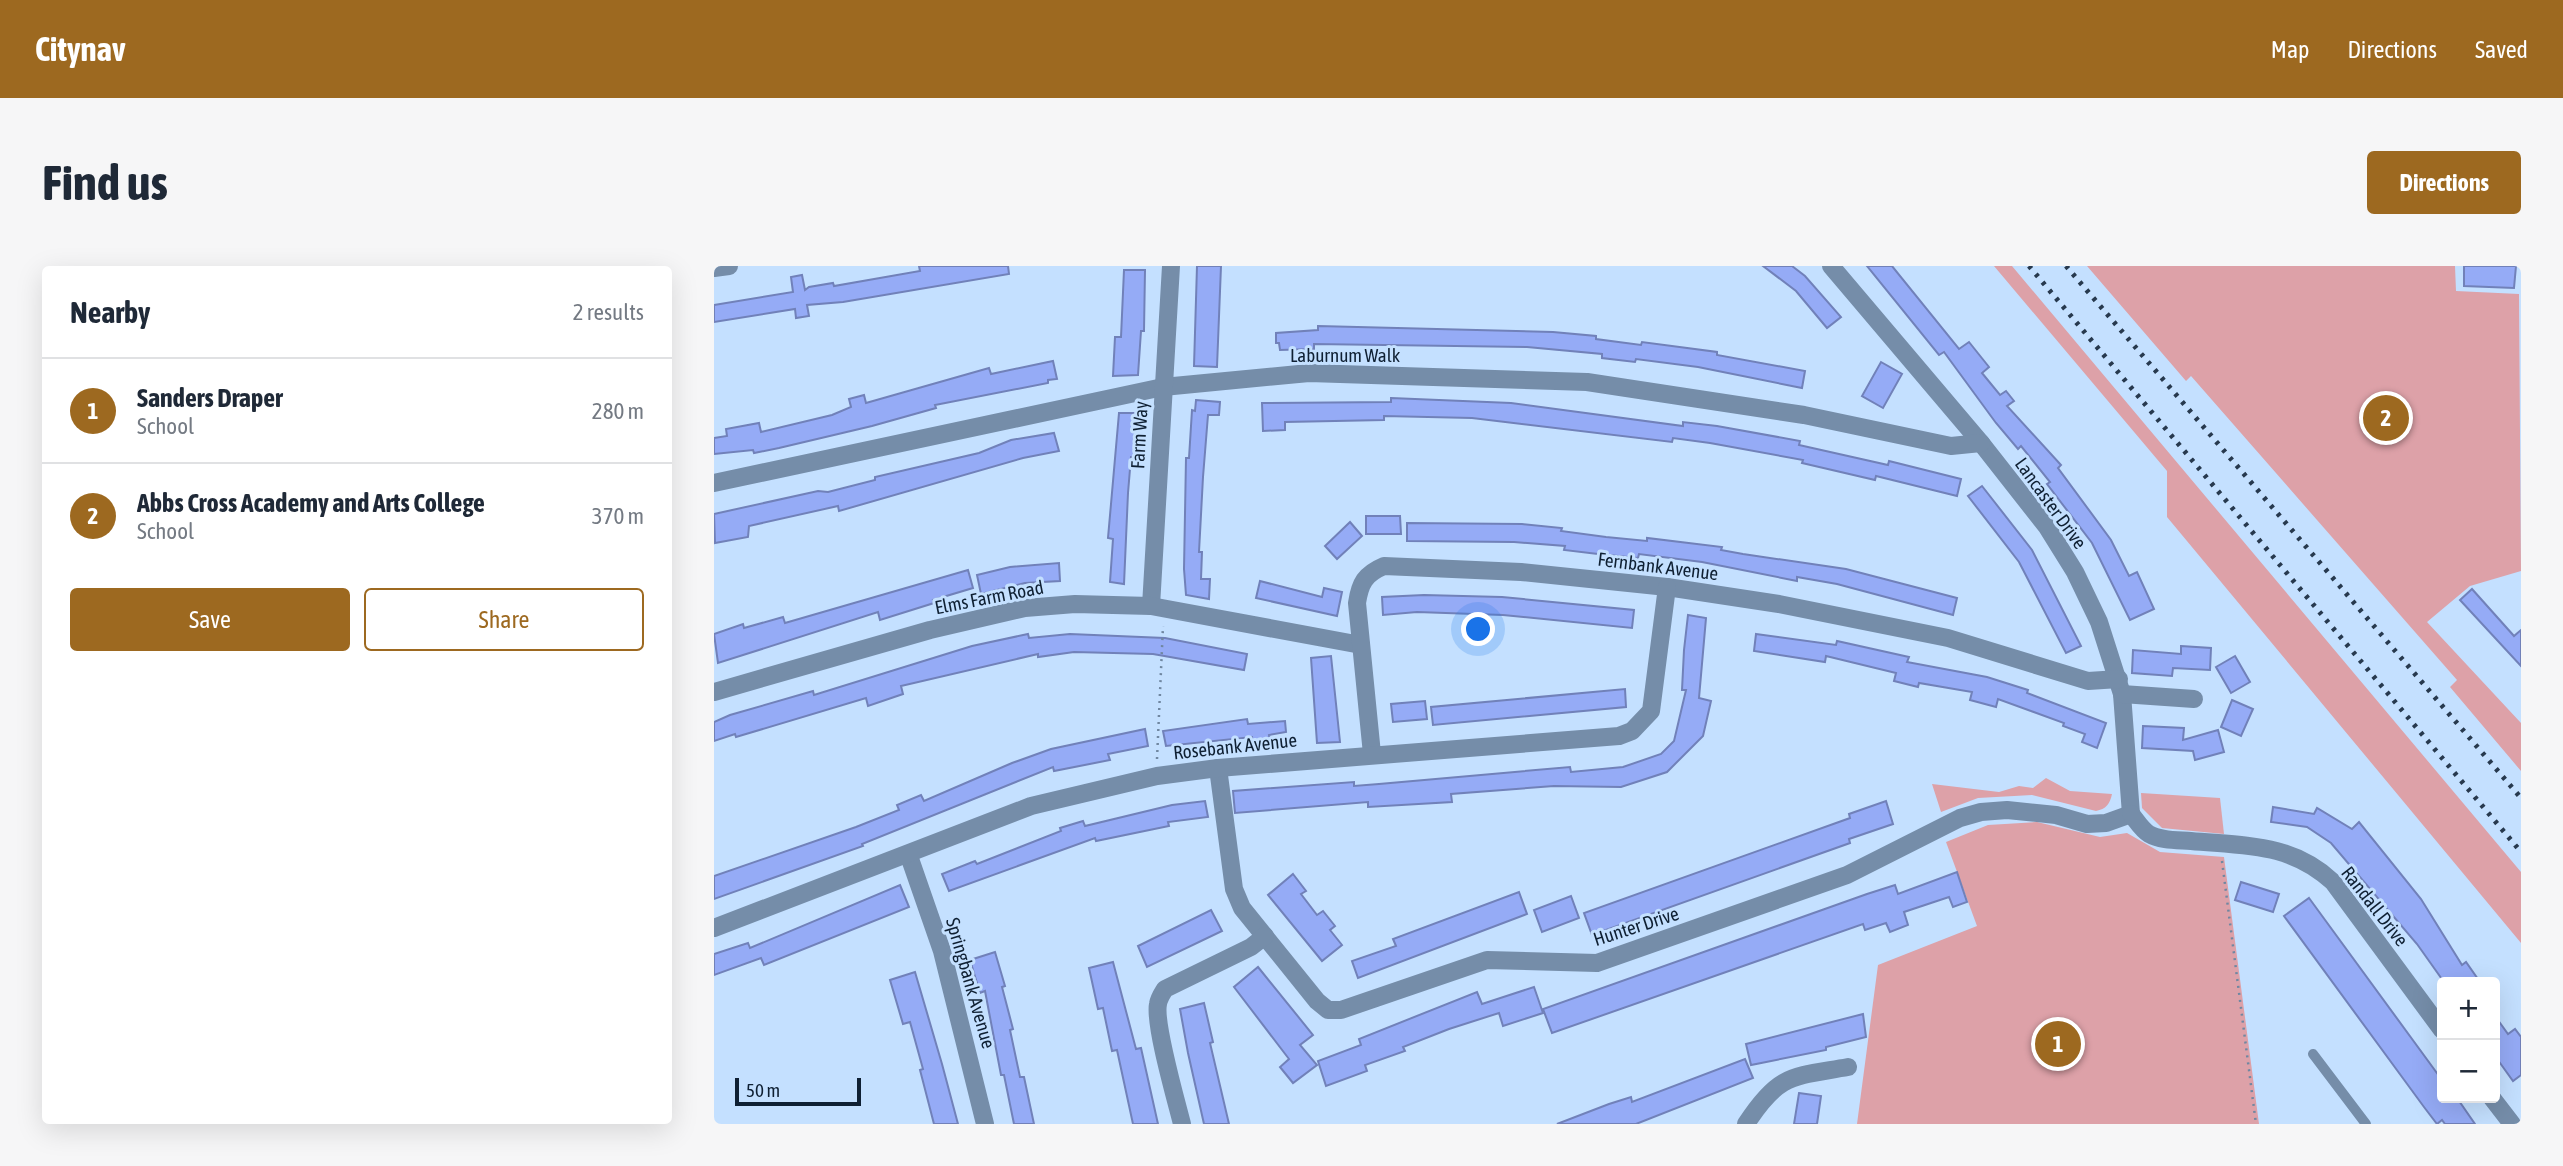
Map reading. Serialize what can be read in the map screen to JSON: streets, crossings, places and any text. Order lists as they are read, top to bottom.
{
  "streets": {
    "street": [
      "Laburnum Walk",
      "Farm Way",
      "Lancaster Drive",
      "Fernbank Avenue",
      "Elms Farm Road",
      "Rosebank Avenue",
      "Randall Drive",
      "Hunter Drive",
      "Springbank Avenue"
    ]
  },
  "crossings": [
    ["Laburnum Walk", "Farm Way"],
    ["Laburnum Walk", "Lancaster Drive"],
    ["Farm Way", "Elms Farm Road"],
    ["Lancaster Drive", "Fernbank Avenue"],
    ["Lancaster Drive", "Randall Drive"],
    ["Lancaster Drive", "Hunter Drive"],
    ["Fernbank Avenue", "Elms Farm Road"],
    ["Fernbank Avenue", "Rosebank Avenue"],
    ["Rosebank Avenue", "Hunter Drive"],
    ["Rosebank Avenue", "Springbank Avenue"],
    ["Randall Drive", "Hunter Drive"]
  ],
  "scale_bar": "50 m",
  "page": {
    "header": "Citynav",
    "nav": ["Map", "Directions", "Saved"],
    "buttons": [
      "Directions",
      ["Save", "Share"]
    ],
    "title": "Find us",
    "heading": ["Nearby", "2 results"],
    "list": [
      {
        "mark": "1",
        "name": "Sanders Draper",
        "note": "School",
        "value": "280 m"
      },
      {
        "mark": "2",
        "name": "Abbs Cross Academy and Arts College",
        "note": "School",
        "value": "370 m"
      }
    ],
    "pins": ["2", "1"],
    "map_buttons": ["+", "−"],
    "scale": "50 m"
  }
}
